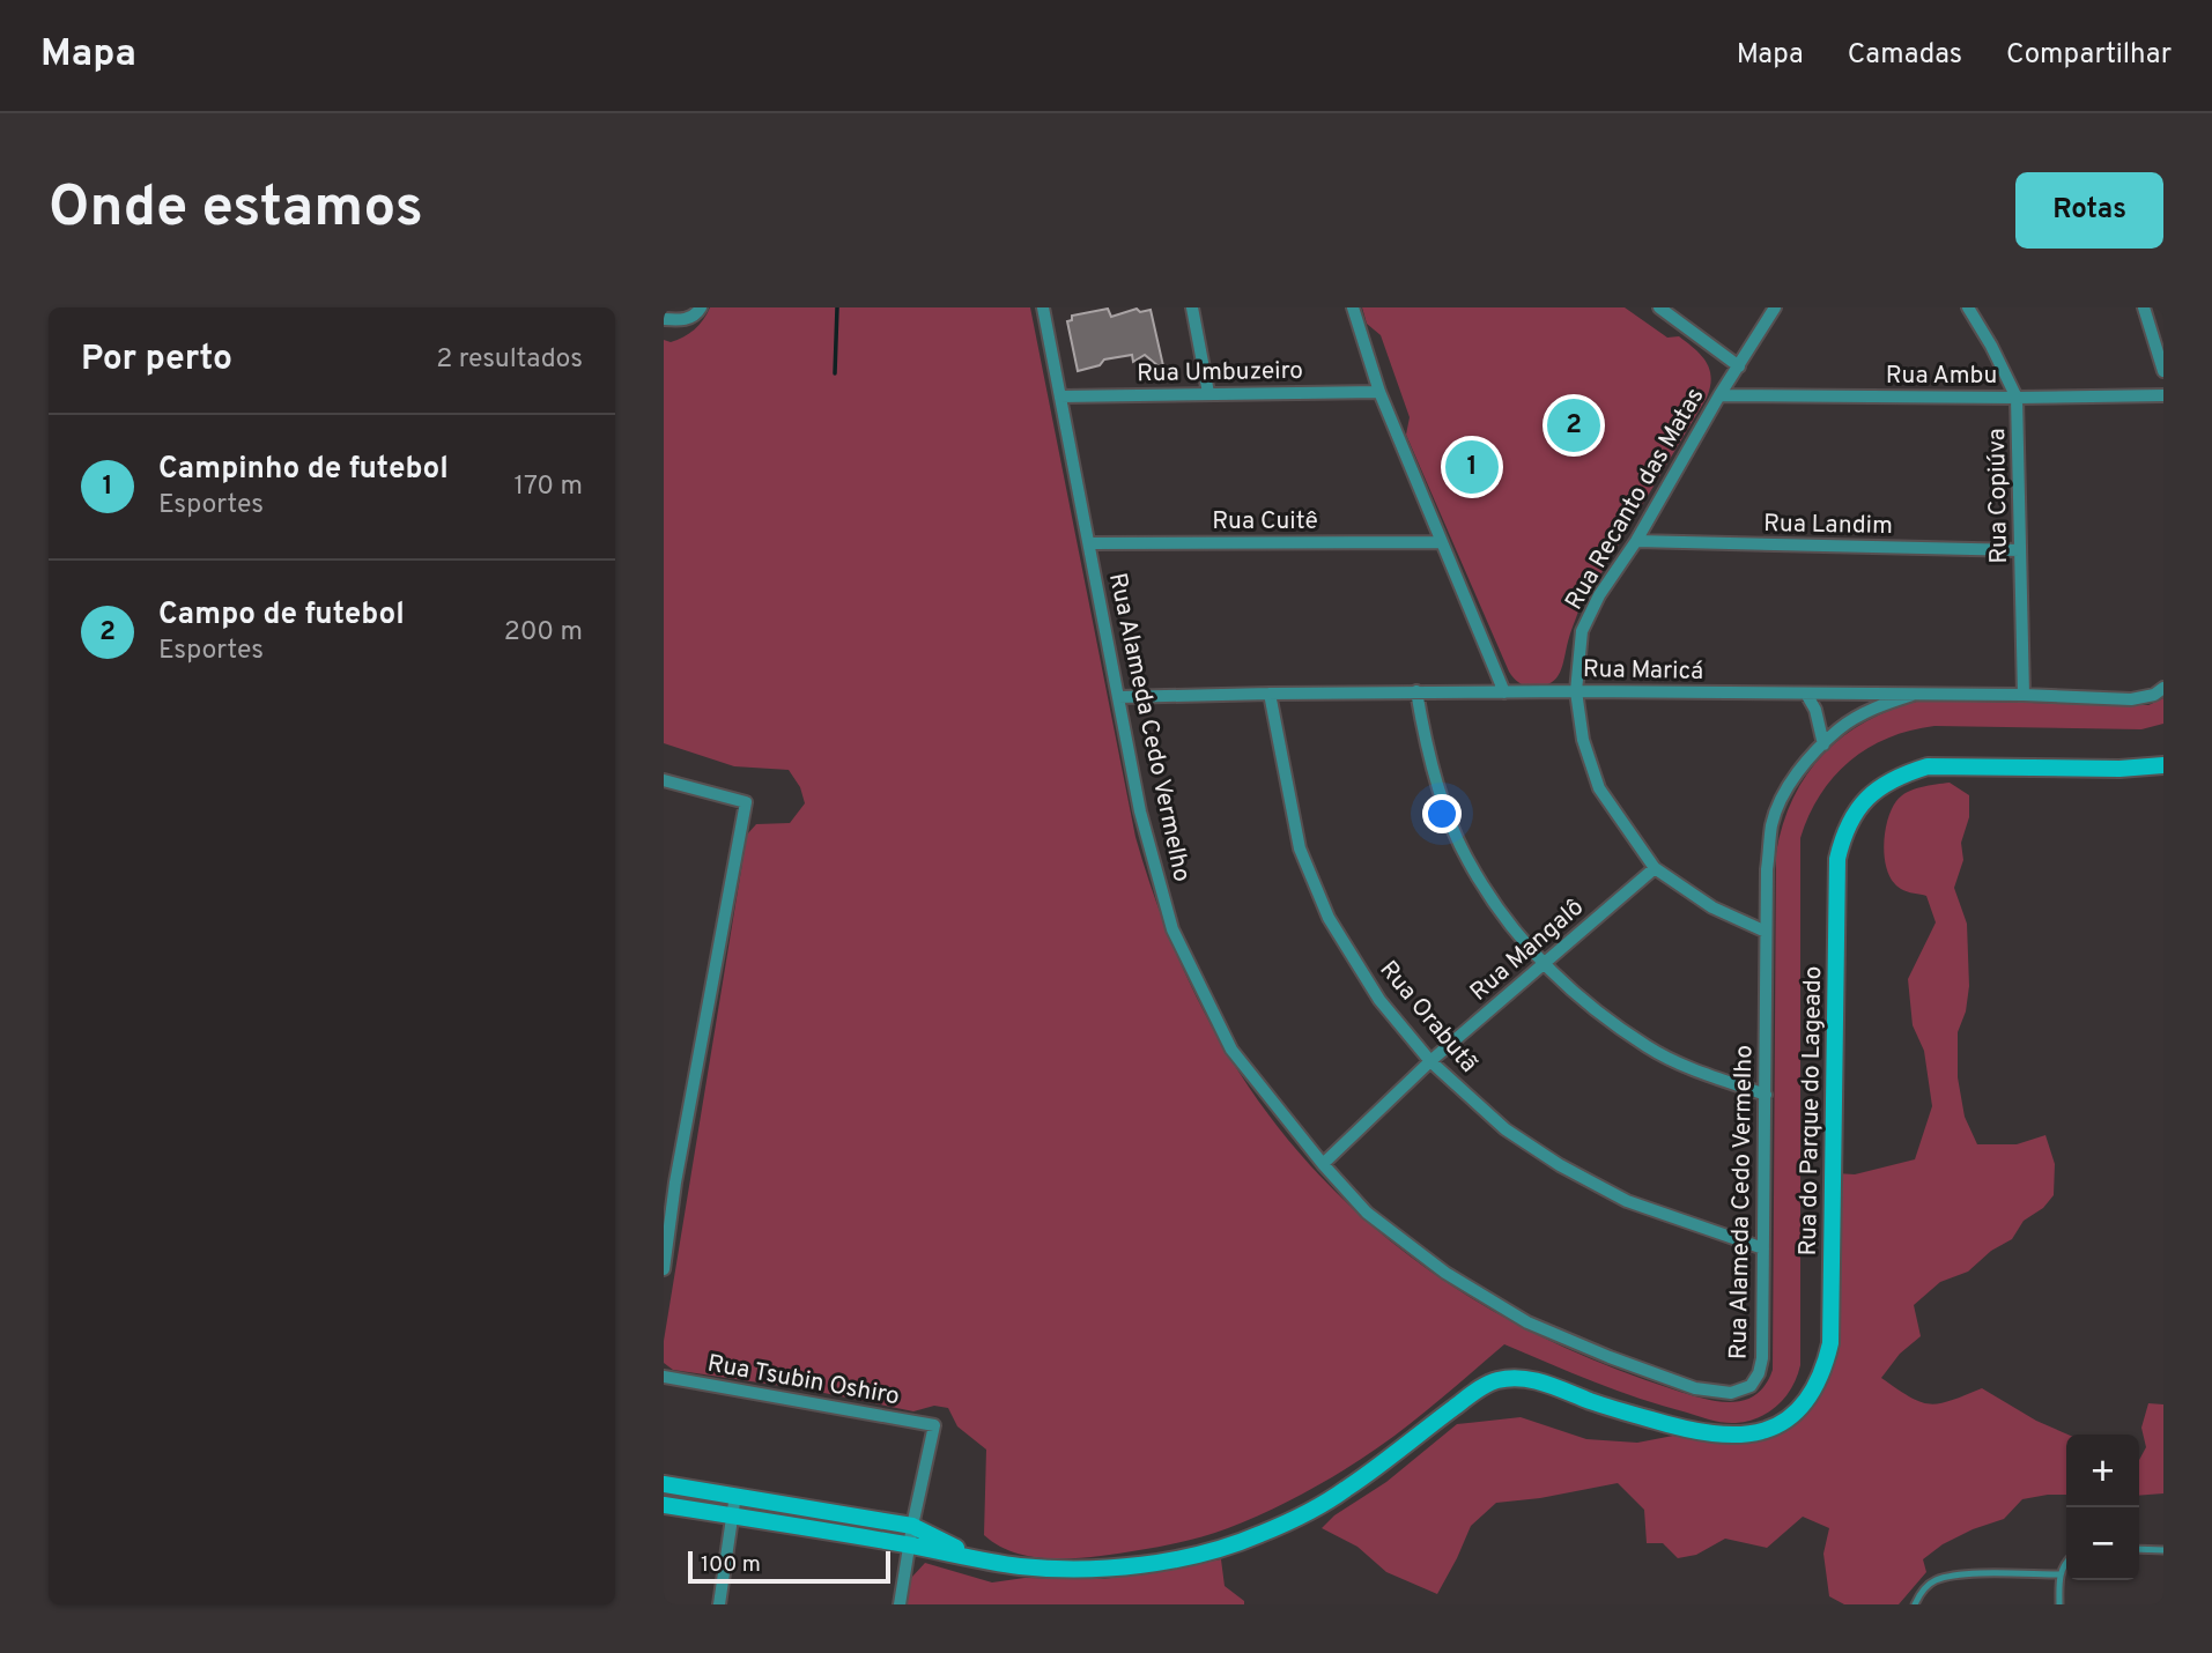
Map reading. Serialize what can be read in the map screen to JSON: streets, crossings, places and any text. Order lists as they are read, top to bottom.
{
  "streets": {
    "street": [
      "Rua Umbuzeiro",
      "Rua Ambu",
      "Rua Copiúva",
      "Rua Recanto das Matas",
      "Rua Cuitê",
      "Rua Landim",
      "Rua Maricá",
      "Rua Alameda Cedo Vermelho",
      "Rua Mangalô",
      "Rua Orabutã",
      "Rua do Parque do Lageado",
      "Rua Tsubin Oshiro"
    ]
  },
  "crossings": [
    ["Rua Umbuzeiro", "Rua Alameda Cedo Vermelho"],
    ["Rua Ambu", "Rua Copiúva"],
    ["Rua Ambu", "Rua Recanto das Matas"],
    ["Rua Copiúva", "Rua Landim"],
    ["Rua Copiúva", "Rua Maricá"],
    ["Rua Recanto das Matas", "Rua Landim"],
    ["Rua Recanto das Matas", "Rua Maricá"],
    ["Rua Recanto das Matas", "Rua Alameda Cedo Vermelho"],
    ["Rua Recanto das Matas", "Rua Mangalô"],
    ["Rua Cuitê", "Rua Alameda Cedo Vermelho"],
    ["Rua Maricá", "Rua Alameda Cedo Vermelho"],
    ["Rua Maricá", "Rua Orabutã"],
    ["Rua Alameda Cedo Vermelho", "Rua Mangalô"],
    ["Rua Alameda Cedo Vermelho", "Rua Orabutã"],
    ["Rua Mangalô", "Rua Orabutã"]
  ],
  "scale_bar": "100 m",
  "page": {
    "header": "Mapa",
    "nav": ["Mapa", "Camadas", "Compartilhar"],
    "buttons": "Rotas",
    "title": "Onde estamos",
    "heading": ["Por perto", "2 resultados"],
    "pins": ["2", "1"],
    "list": [
      {
        "mark": "1",
        "name": "Campinho de futebol",
        "note": "Esportes",
        "value": "170 m"
      },
      {
        "mark": "2",
        "name": "Campo de futebol",
        "note": "Esportes",
        "value": "200 m"
      }
    ],
    "map_buttons": ["+", "−"],
    "scale": "100 m"
  }
}
